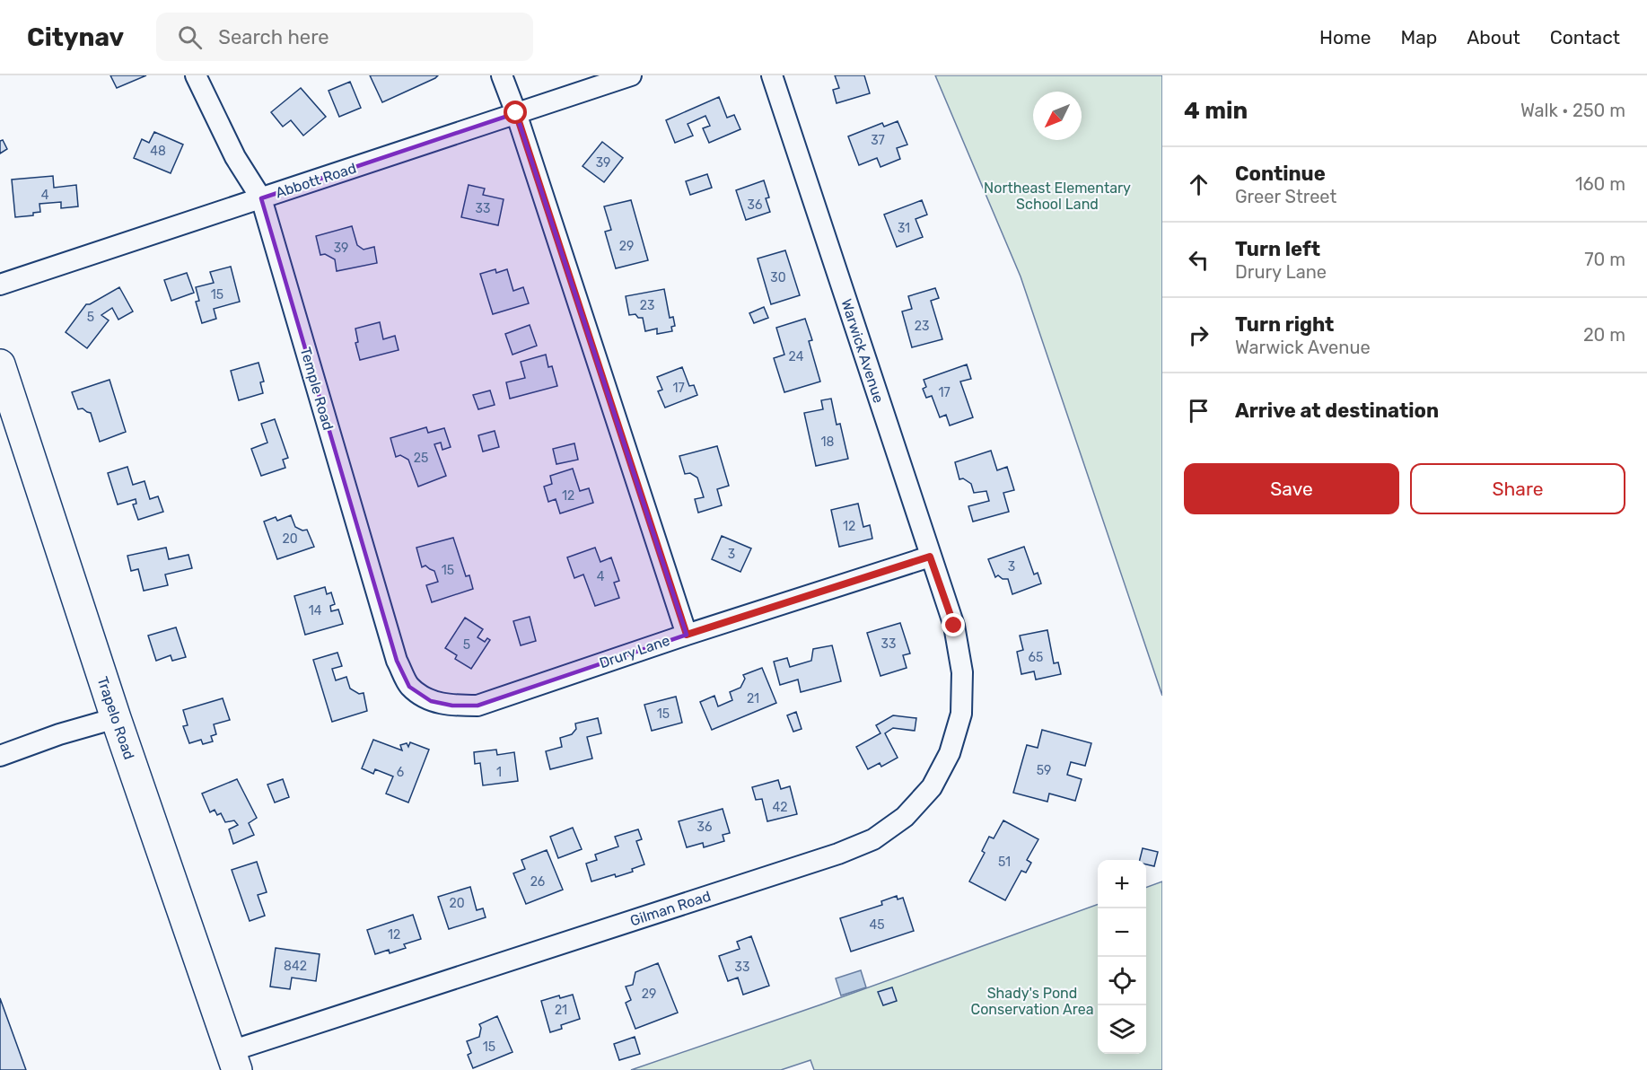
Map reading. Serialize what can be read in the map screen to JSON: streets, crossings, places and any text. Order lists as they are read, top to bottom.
{
  "streets": {
    "main road": ["Trapelo Road"],
    "street": [
      "Abbott Road",
      "Warwick Avenue",
      "Temple Road",
      "Drury Lane",
      "Gilman Road"
    ]
  },
  "crossings": [
    ["Abbott Road", "Temple Road"],
    ["Warwick Avenue", "Drury Lane"],
    ["Warwick Avenue", "Gilman Road"],
    ["Temple Road", "Drury Lane"],
    ["Trapelo Road", "Gilman Road"]
  ],
  "parks": ["Northeast Elementary School Land", "Shady's Pond Conservation Area"],
  "house_numbers": [
    "37",
    "48",
    "39",
    "4",
    "36",
    "33",
    "31",
    "29",
    "39",
    "30",
    "15",
    "23",
    "5",
    "23",
    "24",
    "17",
    "17",
    "18",
    "25",
    "12",
    "12",
    "20",
    "3",
    "3",
    "15",
    "4",
    "14",
    "33",
    "5",
    "65",
    "21",
    "15",
    "59",
    "6",
    "1",
    "42",
    "36",
    "51",
    "26",
    "20",
    "45",
    "12",
    "842",
    "33",
    "29",
    "21",
    "15"
  ],
  "north": "bottom left",
  "page": {
    "header": "Citynav",
    "search": "Search here",
    "nav": [
      "Home",
      "Map",
      "About",
      "Contact"
    ],
    "heading": ["4 min", "Walk · 250 m"],
    "list": [
      ["Continue", "Greer Street", "160 m"],
      ["Turn left", "Drury Lane", "70 m"],
      ["Turn right", "Warwick Avenue", "20 m"],
      "Arrive at destination"
    ],
    "buttons": ["Save", "Share"],
    "map_buttons": ["+", "−"]
  }
}
